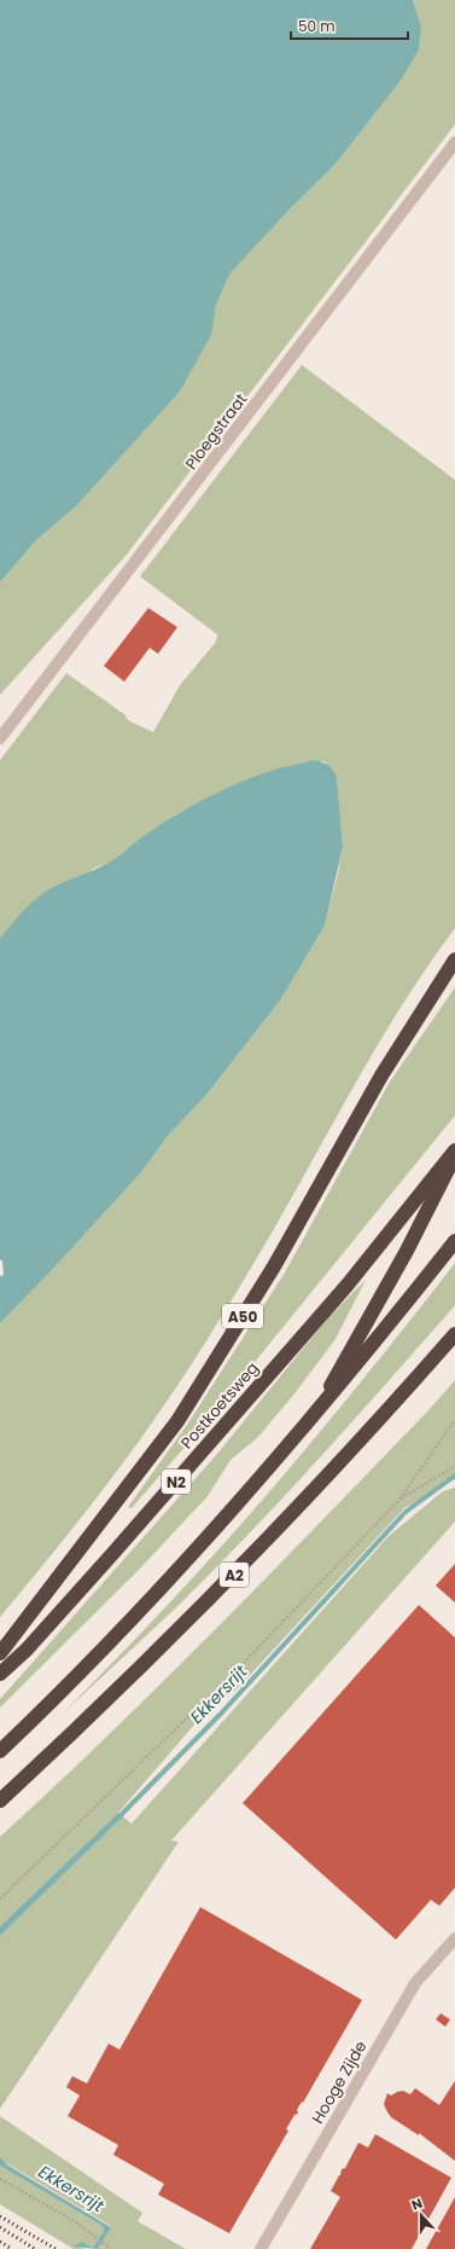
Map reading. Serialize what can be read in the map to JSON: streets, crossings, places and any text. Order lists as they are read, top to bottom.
{
  "streets": {
    "highway": [
      "A50",
      "Postkoetsweg",
      "N2",
      "A2"
    ],
    "street": ["Ploegstraat", "Hooge Zijde"]
  },
  "water": ["Ekkersrijt"],
  "scale_bar": "50 m",
  "north": "top"
}
